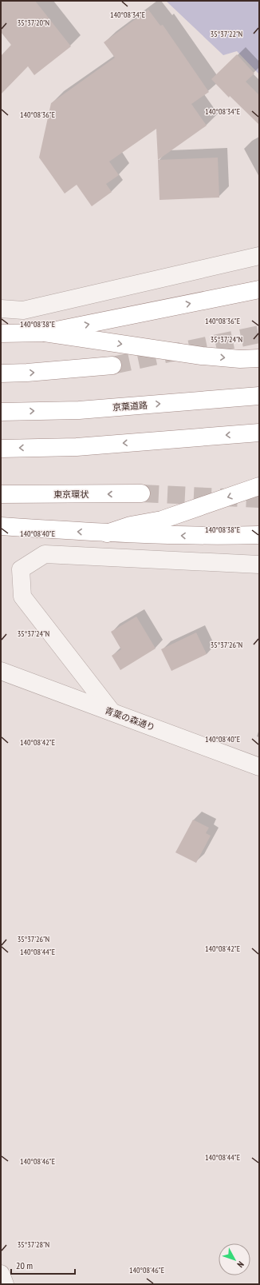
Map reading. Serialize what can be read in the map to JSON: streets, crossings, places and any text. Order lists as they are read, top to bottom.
{
  "streets": {
    "highway": ["京葉道路", "東京環状"],
    "street": ["青葉の森通り"]
  },
  "scale_bar": "20 m",
  "north": "bottom right",
  "coordinates": [
    "140°08'34\"E",
    "35°37'20\"N",
    "35°37'22\"N",
    "140°08'36\"E",
    "140°08'38\"E",
    "35°37'24\"N",
    "140°08'40\"E",
    "35°37'26\"N",
    "140°08'42\"E",
    "140°08'44\"E",
    "140°08'46\"E",
    "35°37'28\"N"
  ]
}
